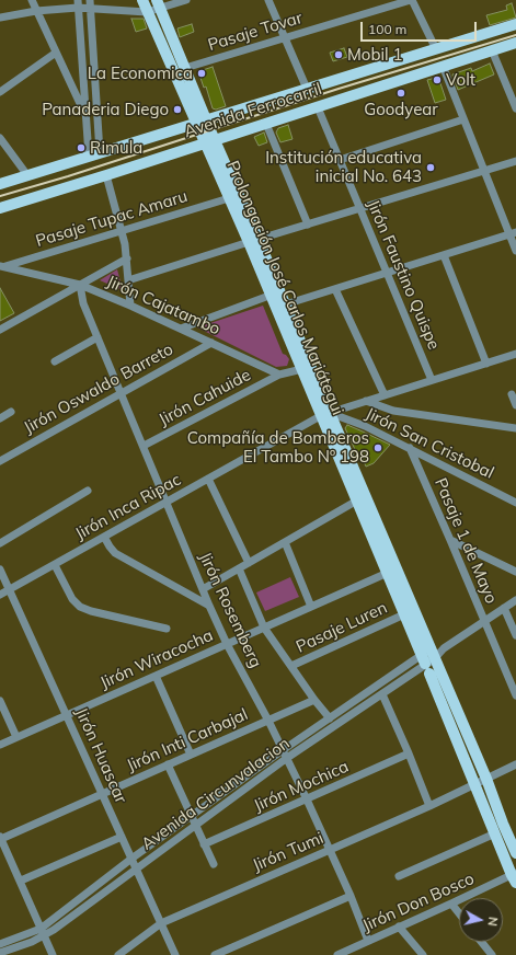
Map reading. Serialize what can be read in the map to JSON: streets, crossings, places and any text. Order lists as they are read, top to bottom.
{
  "streets": {
    "main road": ["Avenida Ferrocarril", "Prolongación José Carlos Mariátegui"],
    "street": [
      "Pasaje Tovar",
      "Pasaje Tupac Amaru",
      "Jirón Faustino Quispe",
      "Jirón Cajatambo",
      "Jirón Oswaldo Barreto",
      "Jirón Cahuide",
      "Jirón San Cristobal",
      "Jirón Inca Ripac",
      "Pasaje 1 de Mayo",
      "Jirón Rosemberg",
      "Pasaje Luren",
      "Jirón Wiracocha",
      "Jirón Inti Carbajal",
      "Jirón Huascar",
      "Jirón Mochica",
      "Avenida Circunvalacion",
      "Jirón Tumi",
      "Jirón Don Bosco"
    ]
  },
  "crossings": [
    ["Pasaje Tovar", "Prolongación José Carlos Mariátegui"],
    ["Avenida Ferrocarril", "Jirón Faustino Quispe"],
    ["Avenida Ferrocarril", "Prolongación José Carlos Mariátegui"],
    ["Pasaje Tupac Amaru", "Prolongación José Carlos Mariátegui"],
    ["Pasaje Tupac Amaru", "Jirón Cajatambo"],
    ["Jirón Faustino Quispe", "Jirón Inca Ripac"],
    ["Prolongación José Carlos Mariátegui", "Jirón Oswaldo Barreto"],
    ["Prolongación José Carlos Mariátegui", "Jirón San Cristobal"],
    ["Prolongación José Carlos Mariátegui", "Jirón Inca Ripac"],
    ["Prolongación José Carlos Mariátegui", "Pasaje Luren"],
    ["Prolongación José Carlos Mariátegui", "Jirón Wiracocha"],
    ["Prolongación José Carlos Mariátegui", "Avenida Circunvalacion"],
    ["Jirón Cajatambo", "Jirón Oswaldo Barreto"],
    ["Jirón Cajatambo", "Jirón Cahuide"],
    ["Jirón Cajatambo", "Jirón Rosemberg"],
    ["Jirón Oswaldo Barreto", "Jirón Rosemberg"],
    ["Jirón Cahuide", "Jirón Rosemberg"],
    ["Jirón San Cristobal", "Jirón Inca Ripac"],
    ["Jirón San Cristobal", "Pasaje 1 de Mayo"],
    ["Jirón Inca Ripac", "Jirón Rosemberg"],
    ["Jirón Inca Ripac", "Jirón Huascar"],
    ["Pasaje 1 de Mayo", "Avenida Circunvalacion"],
    ["Jirón Rosemberg", "Jirón Wiracocha"],
    ["Jirón Rosemberg", "Jirón Inti Carbajal"],
    ["Jirón Rosemberg", "Jirón Mochica"],
    ["Jirón Rosemberg", "Avenida Circunvalacion"],
    ["Jirón Rosemberg", "Jirón Tumi"],
    ["Jirón Rosemberg", "Jirón Don Bosco"],
    ["Jirón Wiracocha", "Jirón Huascar"],
    ["Jirón Inti Carbajal", "Jirón Huascar"],
    ["Jirón Huascar", "Avenida Circunvalacion"],
    ["Jirón Huascar", "Jirón Tumi"]
  ],
  "places": [
    "Mobil 1",
    "La Economica",
    "Volt",
    "Goodyear",
    "Panaderia Diego",
    "Rimula",
    "Institución educativa inicial No. 643",
    "Compañía de Bomberos El Tambo Nº 198"
  ],
  "scale_bar": "100 m",
  "north": "right"
}
